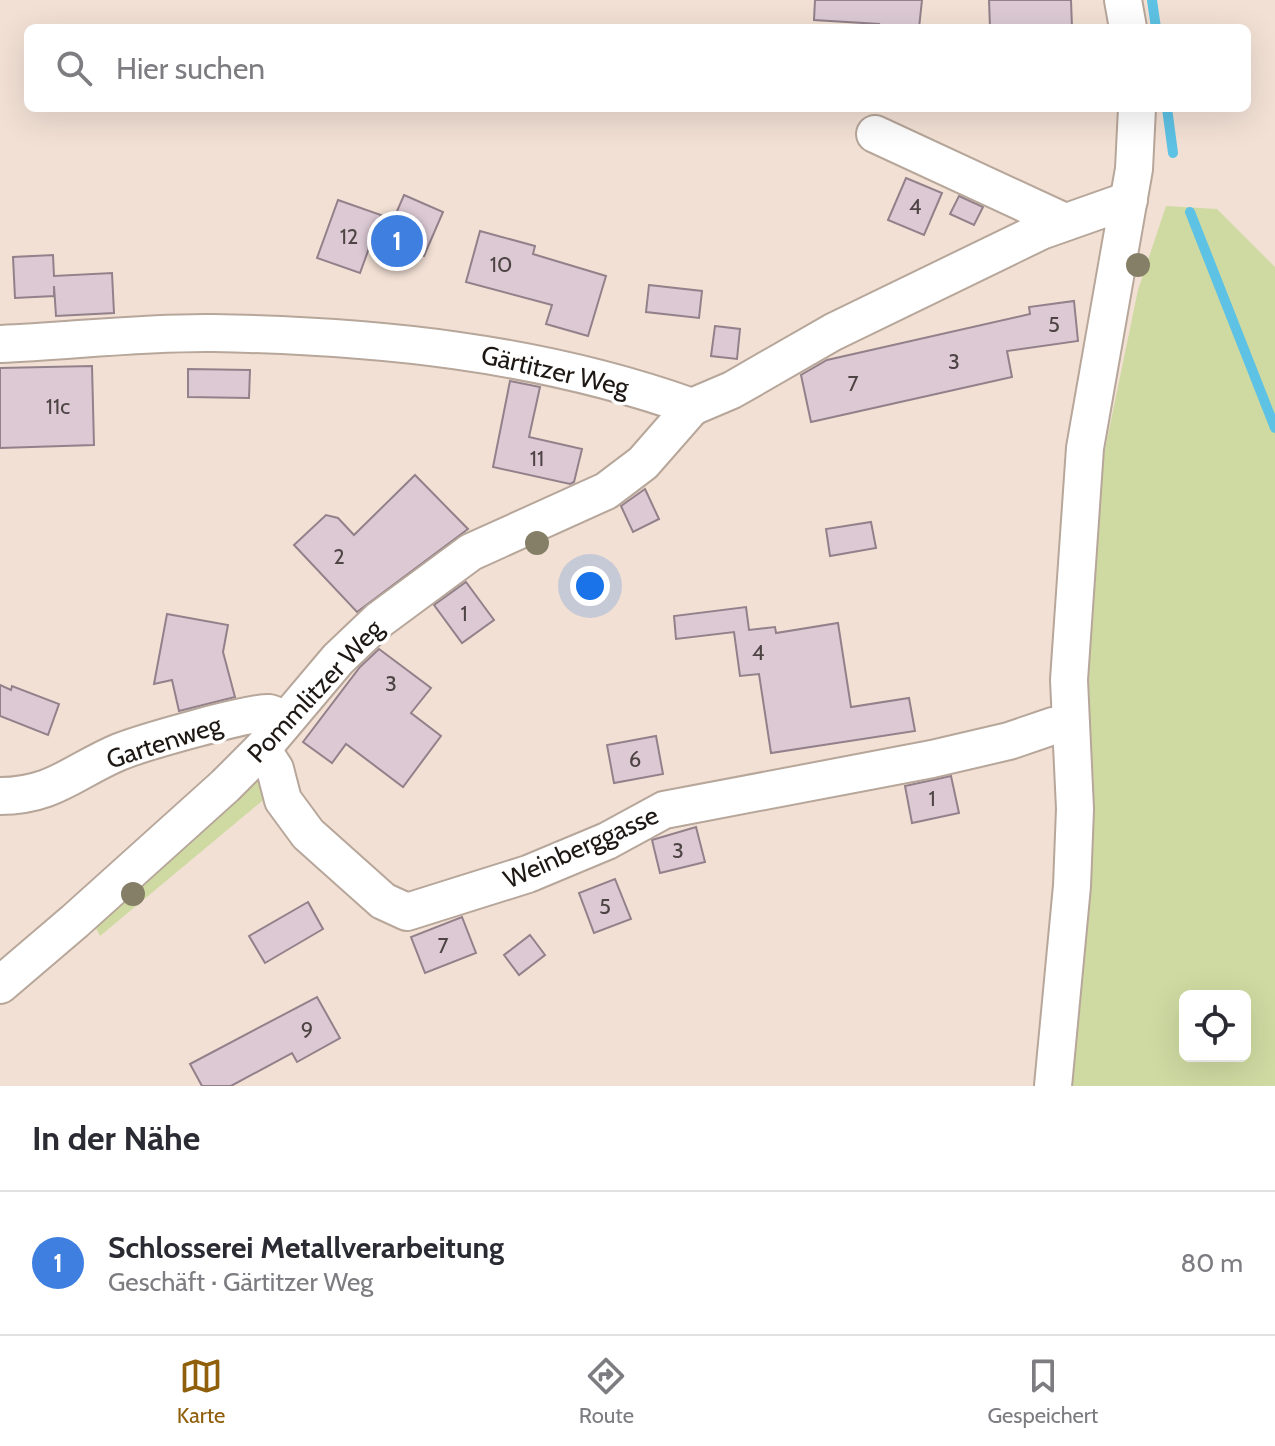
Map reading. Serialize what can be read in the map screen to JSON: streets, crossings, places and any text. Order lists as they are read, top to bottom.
{
  "streets": {
    "street": [
      "Gärtitzer Weg",
      "Pommlitzer Weg",
      "Gartenweg",
      "Weinberggasse"
    ]
  },
  "crossings": [
    ["Gärtitzer Weg", "Pommlitzer Weg"],
    ["Pommlitzer Weg", "Gartenweg"],
    ["Pommlitzer Weg", "Weinberggasse"]
  ],
  "house_numbers": [
    "4",
    "12",
    "10",
    "5",
    "3",
    "7",
    "11c",
    "11",
    "2",
    "1",
    "4",
    "3",
    "6",
    "1",
    "3",
    "5",
    "7",
    "9"
  ],
  "page": {
    "search": "Hier suchen",
    "pins": "1",
    "heading": "In der Nähe",
    "list": [
      {
        "mark": "1",
        "name": "Schlosserei Metallverarbeitung",
        "note": "Geschäft · Gärtitzer Weg",
        "value": "80 m"
      }
    ],
    "nav": ["Karte", "Route", "Gespeichert"]
  }
}
